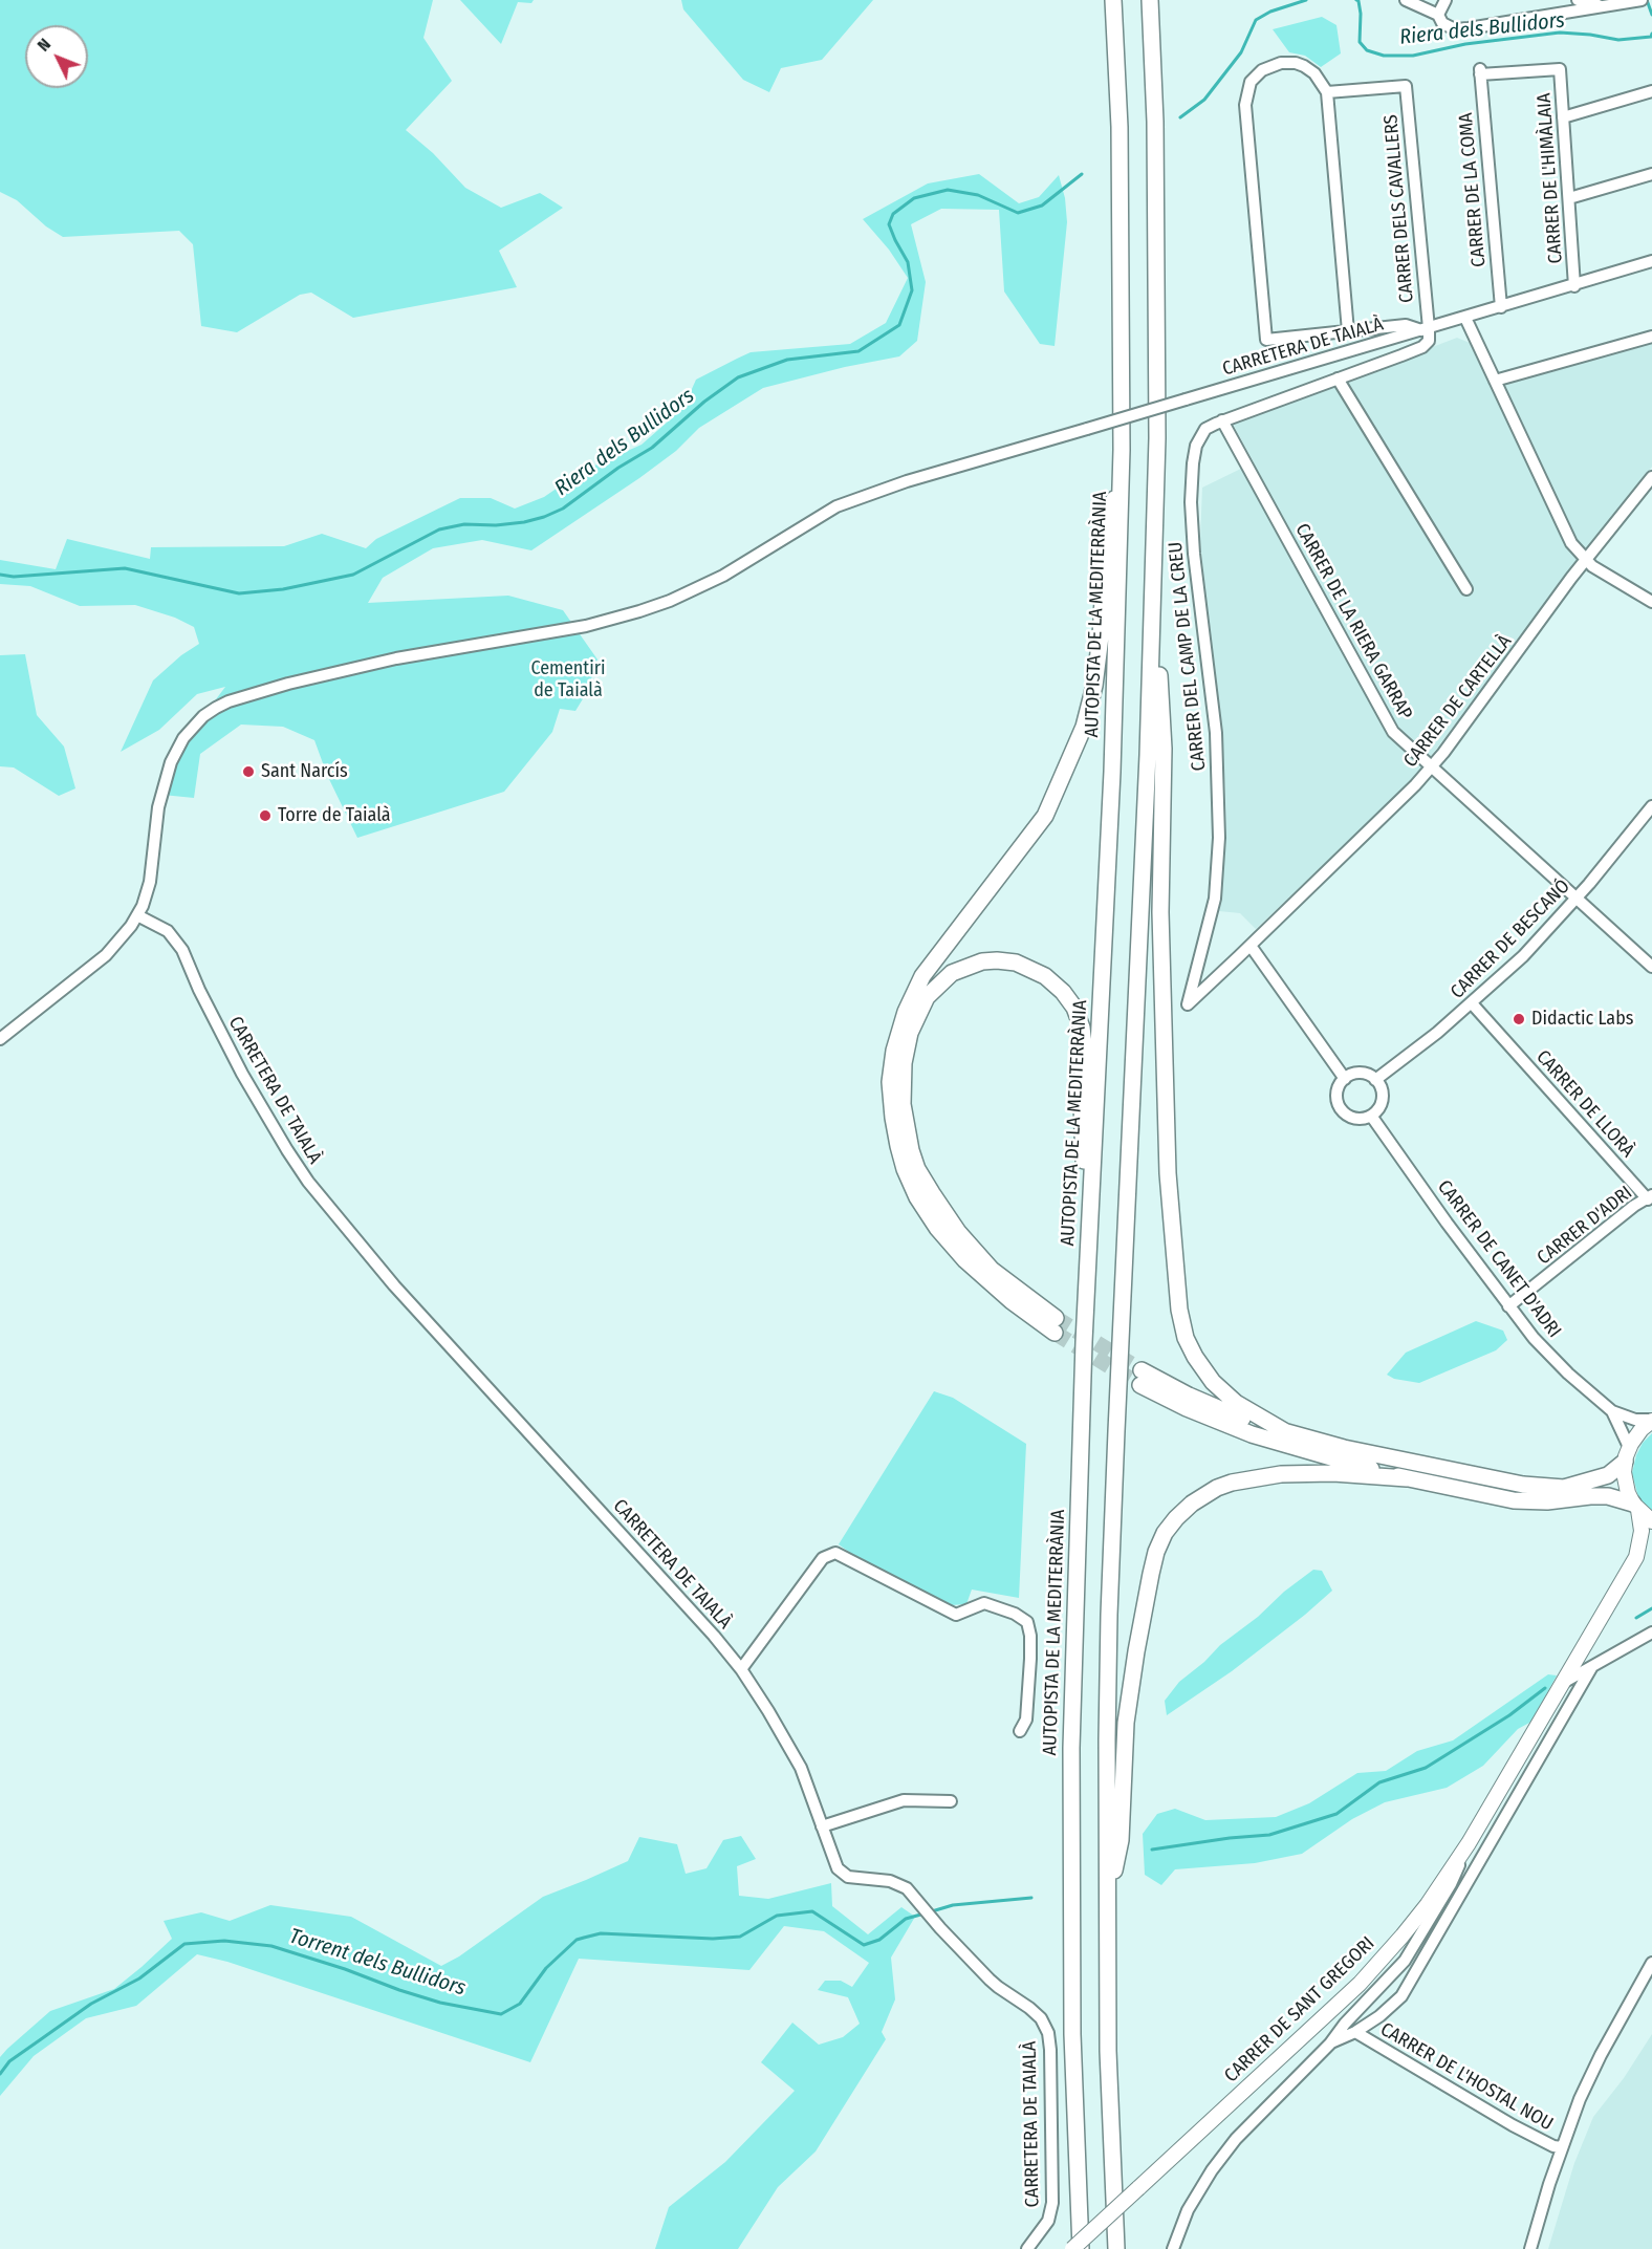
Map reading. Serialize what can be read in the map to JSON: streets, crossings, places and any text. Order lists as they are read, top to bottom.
{
  "streets": {
    "highway": ["AUTOPISTA DE LA MEDITERRÀNIA"],
    "main road": ["CARRER DE SANT GREGORI"],
    "street": [
      "CARRER DE L'HIMÀLAIA",
      "CARRER DE LA COMA",
      "CARRER DELS CAVALLERS",
      "CARRETERA DE TAIALÀ",
      "CARRER DE LA RIERA GARRAP",
      "CARRER DEL CAMP DE LA CREU",
      "CARRER DE CARTELLÀ",
      "CARRER DE BESCANÓ",
      "CARRER DE LLORÀ",
      "CARRER D'ADRI",
      "CARRER DE CANET D'ADRI",
      "CARRER DE L'HOSTAL NOU"
    ]
  },
  "crossings": [
    ["CARRER DE L'HIMÀLAIA", "CARRER DE LA COMA"],
    ["CARRER DE L'HIMÀLAIA", "CARRETERA DE TAIALÀ"],
    ["CARRER DE LA COMA", "CARRETERA DE TAIALÀ"],
    ["CARRER DELS CAVALLERS", "CARRETERA DE TAIALÀ"],
    ["CARRETERA DE TAIALÀ", "CARRER DE LA RIERA GARRAP"],
    ["CARRETERA DE TAIALÀ", "CARRER DEL CAMP DE LA CREU"],
    ["CARRER DE LA RIERA GARRAP", "CARRER DEL CAMP DE LA CREU"],
    ["CARRER DE LA RIERA GARRAP", "CARRER DE CARTELLÀ"],
    ["CARRER DE LA RIERA GARRAP", "CARRER DE BESCANÓ"],
    ["CARRER DEL CAMP DE LA CREU", "CARRER DE CARTELLÀ"],
    ["CARRER DE BESCANÓ", "CARRER DE LLORÀ"],
    ["CARRER DE BESCANÓ", "CARRER DE CANET D'ADRI"],
    ["CARRER DE LLORÀ", "CARRER D'ADRI"],
    ["CARRER D'ADRI", "CARRER DE CANET D'ADRI"],
    ["CARRER DE CANET D'ADRI", "CARRER DE SANT GREGORI"]
  ],
  "water": ["Riera dels Bullidors", "Torrent dels Bullidors"],
  "parks": ["Cementiri de Taialà"],
  "places": ["Sant Narcís", "Torre de Taialà", "Didactic Labs"],
  "north": "top left"
}
